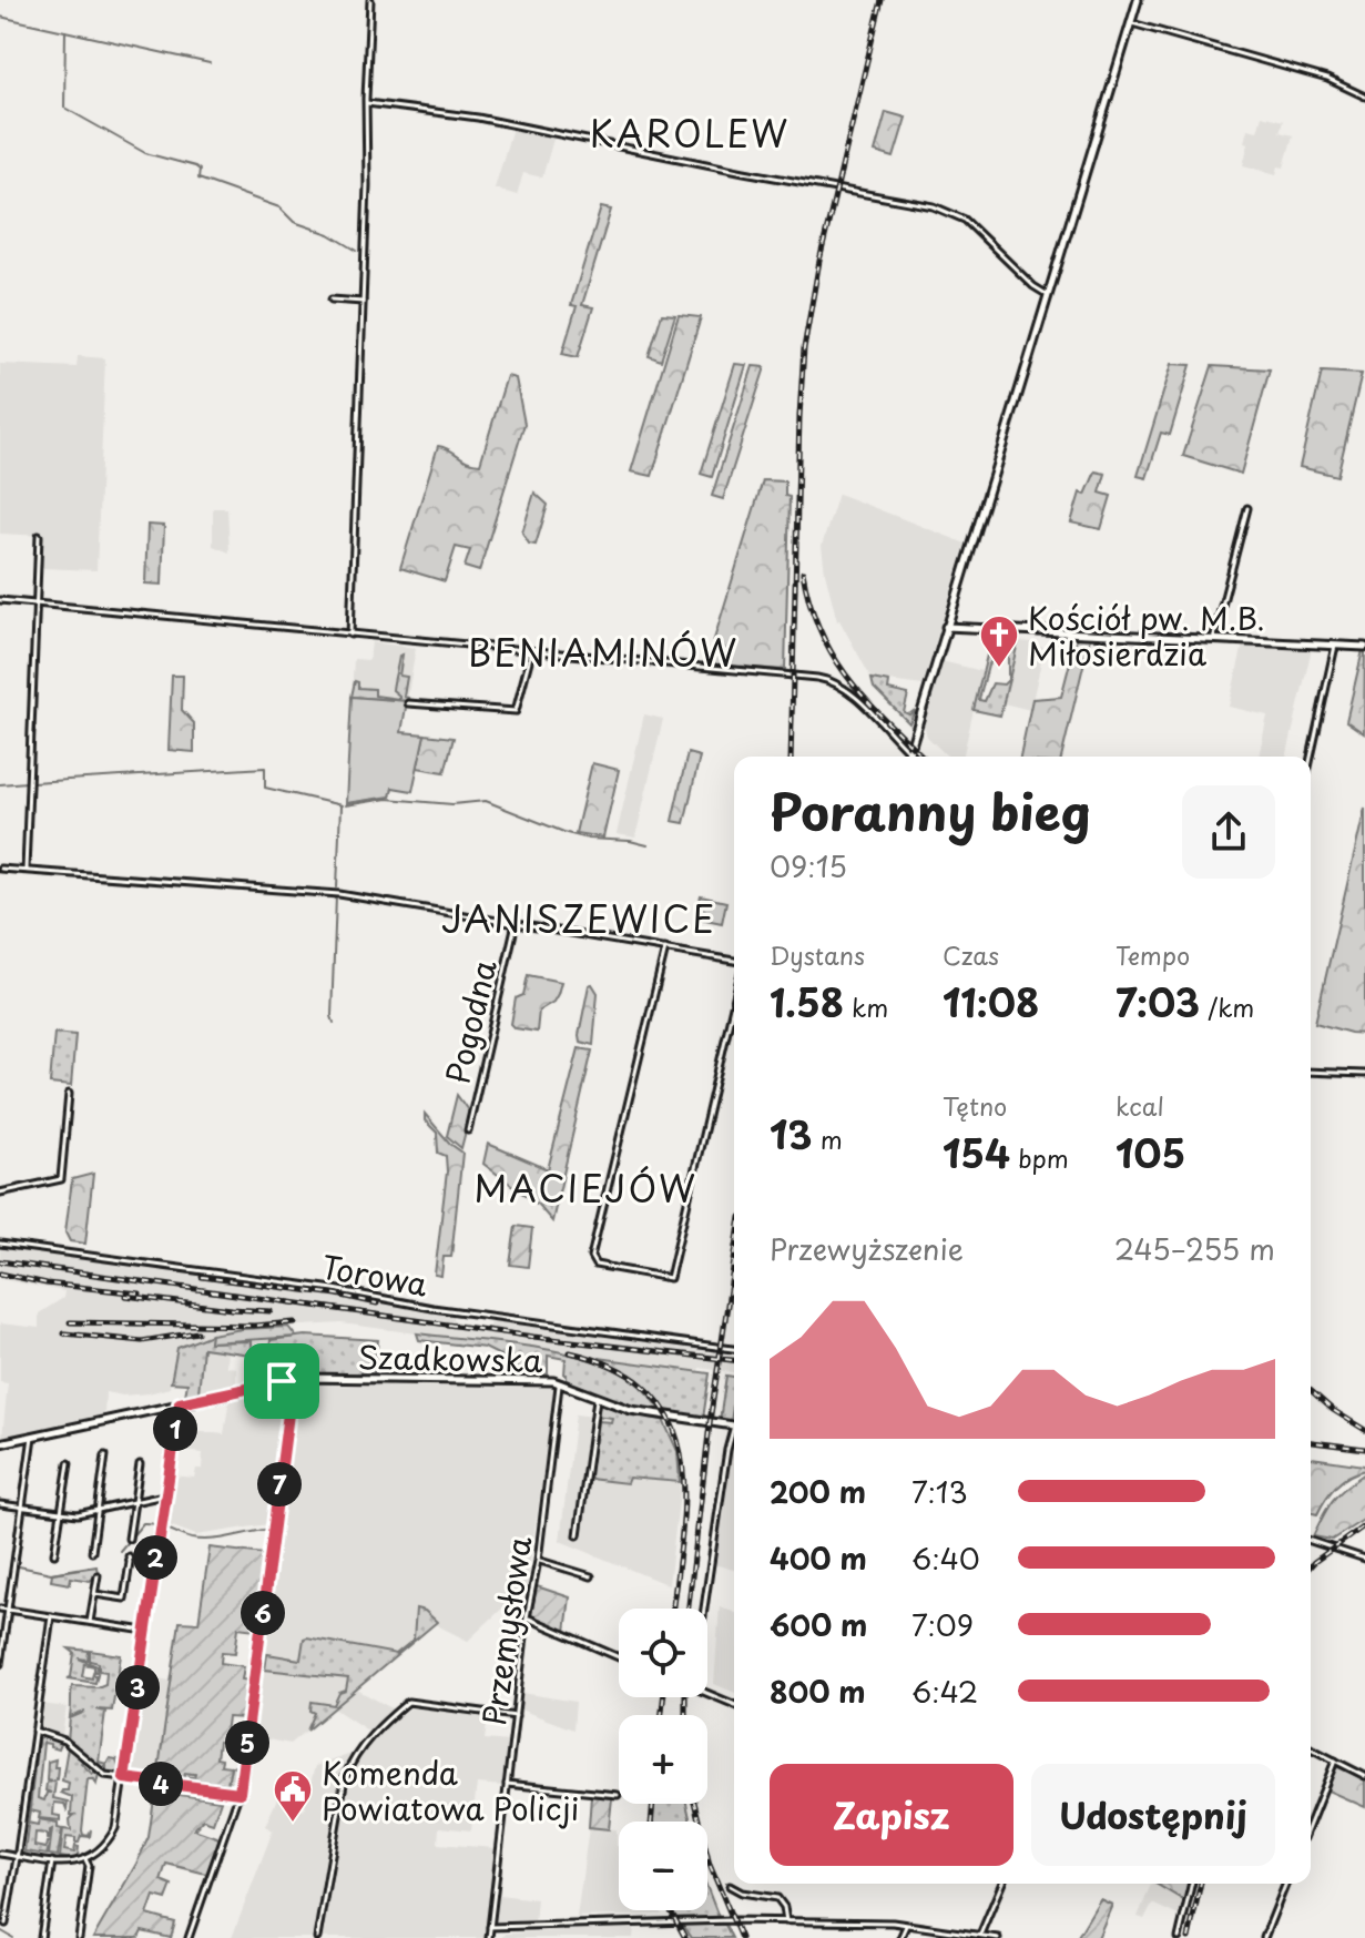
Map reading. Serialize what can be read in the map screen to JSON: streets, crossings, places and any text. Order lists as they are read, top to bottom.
{
  "streets": {
    "street": [
      "Pogodna",
      "Torowa",
      "Szadkowska",
      "Przemysłowa"
    ]
  },
  "crossings": [
    ["Szadkowska", "Przemysłowa"]
  ],
  "districts": [
    "KAROLEW",
    "BENIAMINÓW",
    "JANISZEWICE",
    "MACIEJÓW"
  ],
  "places": {
    "church": ["Kościół pw. M.B. Miłosierdzia"],
    "public building": ["Komenda Powiatowa Policji"]
  },
  "page": {
    "heading": ["Poranny bieg", "09:15"],
    "stats": [
      ["Dystans", "1.58 km"],
      ["Czas", "11:08"],
      ["Tempo", "7:03 /km"],
      ["13 m"],
      ["Tętno", "154 bpm"],
      ["kcal", "105"]
    ],
    "chart": ["Przewyższenie", "245–255 m"],
    "pins": [
      "1",
      "7",
      "2",
      "6",
      "3",
      "5",
      "4"
    ],
    "list": [
      {
        "name": "200 m",
        "note": "7:13"
      },
      {
        "name": "400 m",
        "note": "6:40"
      },
      {
        "name": "600 m",
        "note": "7:09"
      },
      {
        "name": "800 m",
        "note": "6:42"
      }
    ],
    "map_buttons": ["+", "−"],
    "buttons": ["Zapisz", "Udostępnij"]
  }
}
